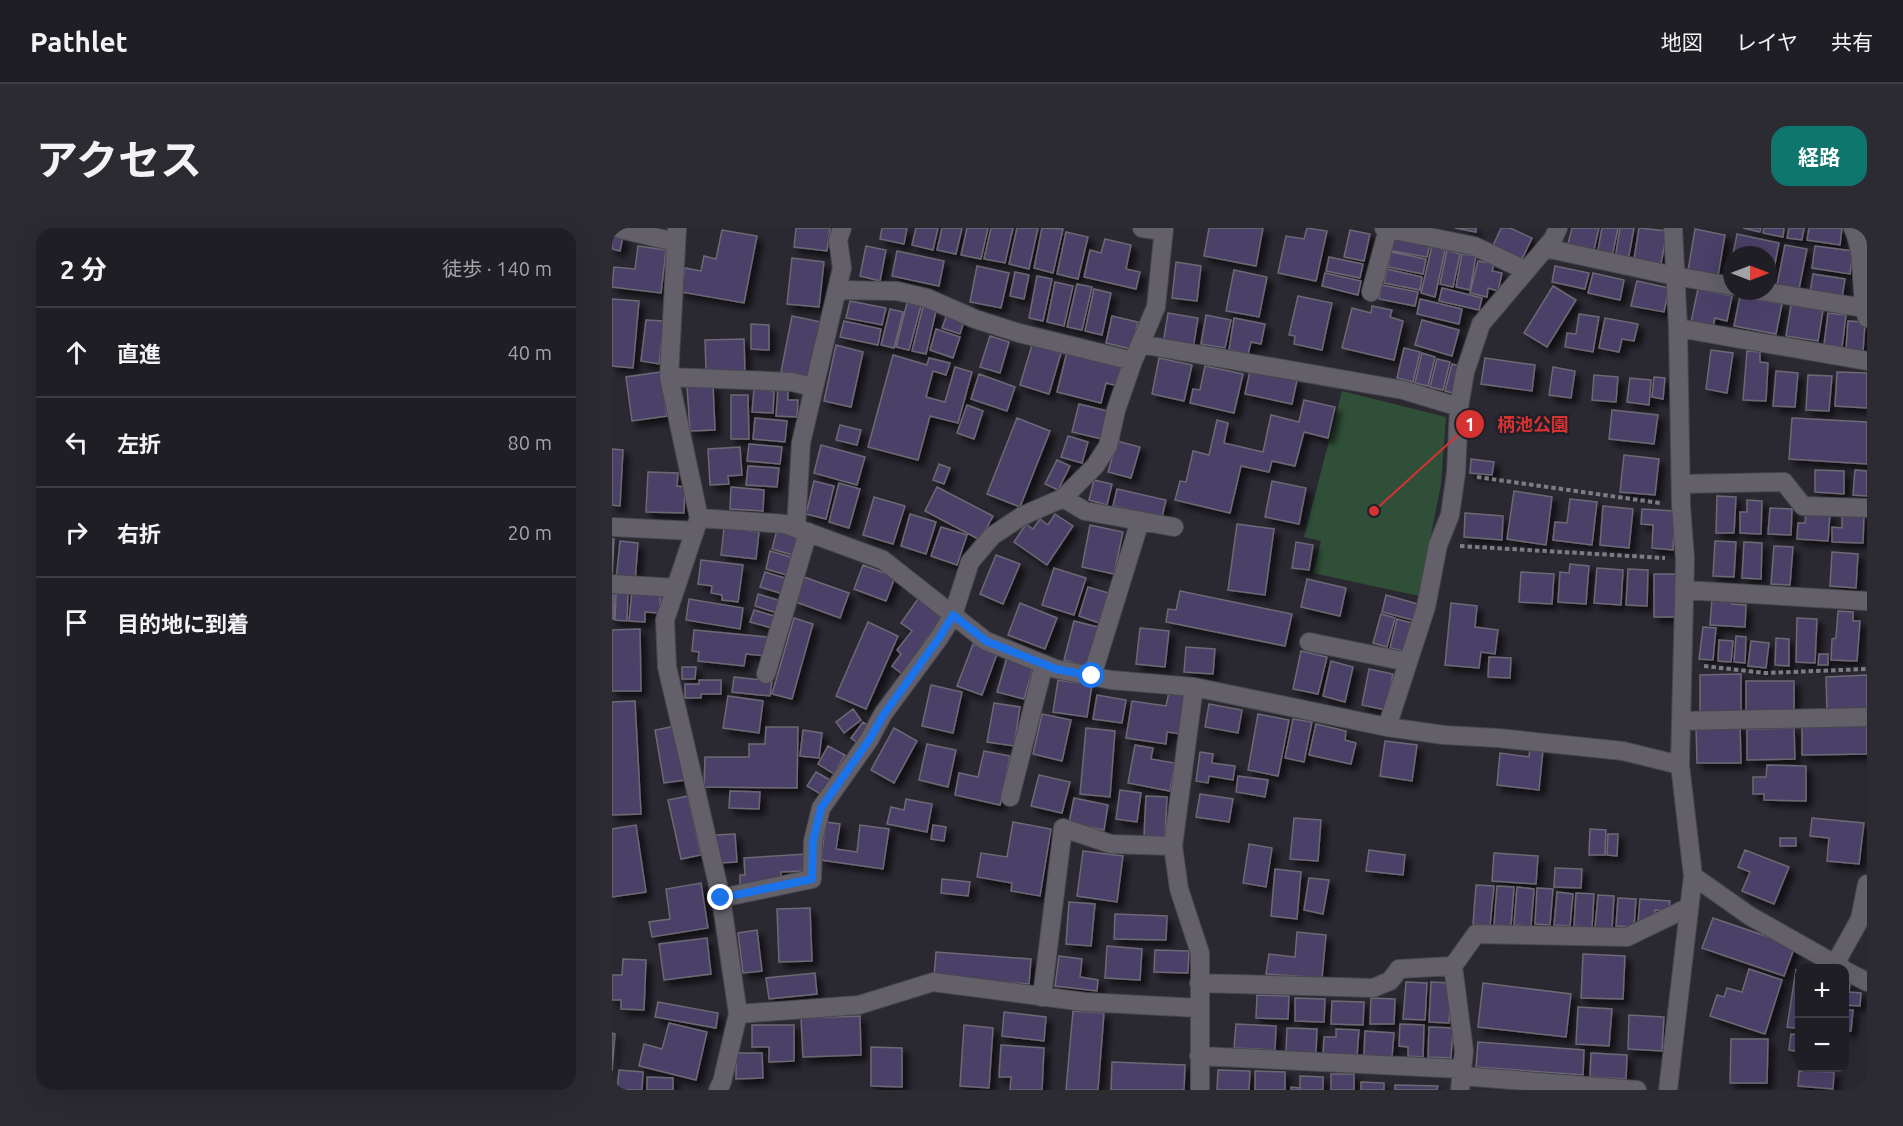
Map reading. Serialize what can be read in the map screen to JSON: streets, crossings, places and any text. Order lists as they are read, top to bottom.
{
  "places": ["柄池公園"],
  "north": "right",
  "page": {
    "header": "Pathlet",
    "nav": ["地図", "レイヤ", "共有"],
    "title": "アクセス",
    "buttons": "経路",
    "heading": ["2 分", "徒歩 · 140 m"],
    "list": [
      ["直進", "40 m"],
      ["左折", "80 m"],
      ["右折", "20 m"],
      "目的地に到着"
    ],
    "map_buttons": ["+", "−"]
  }
}
